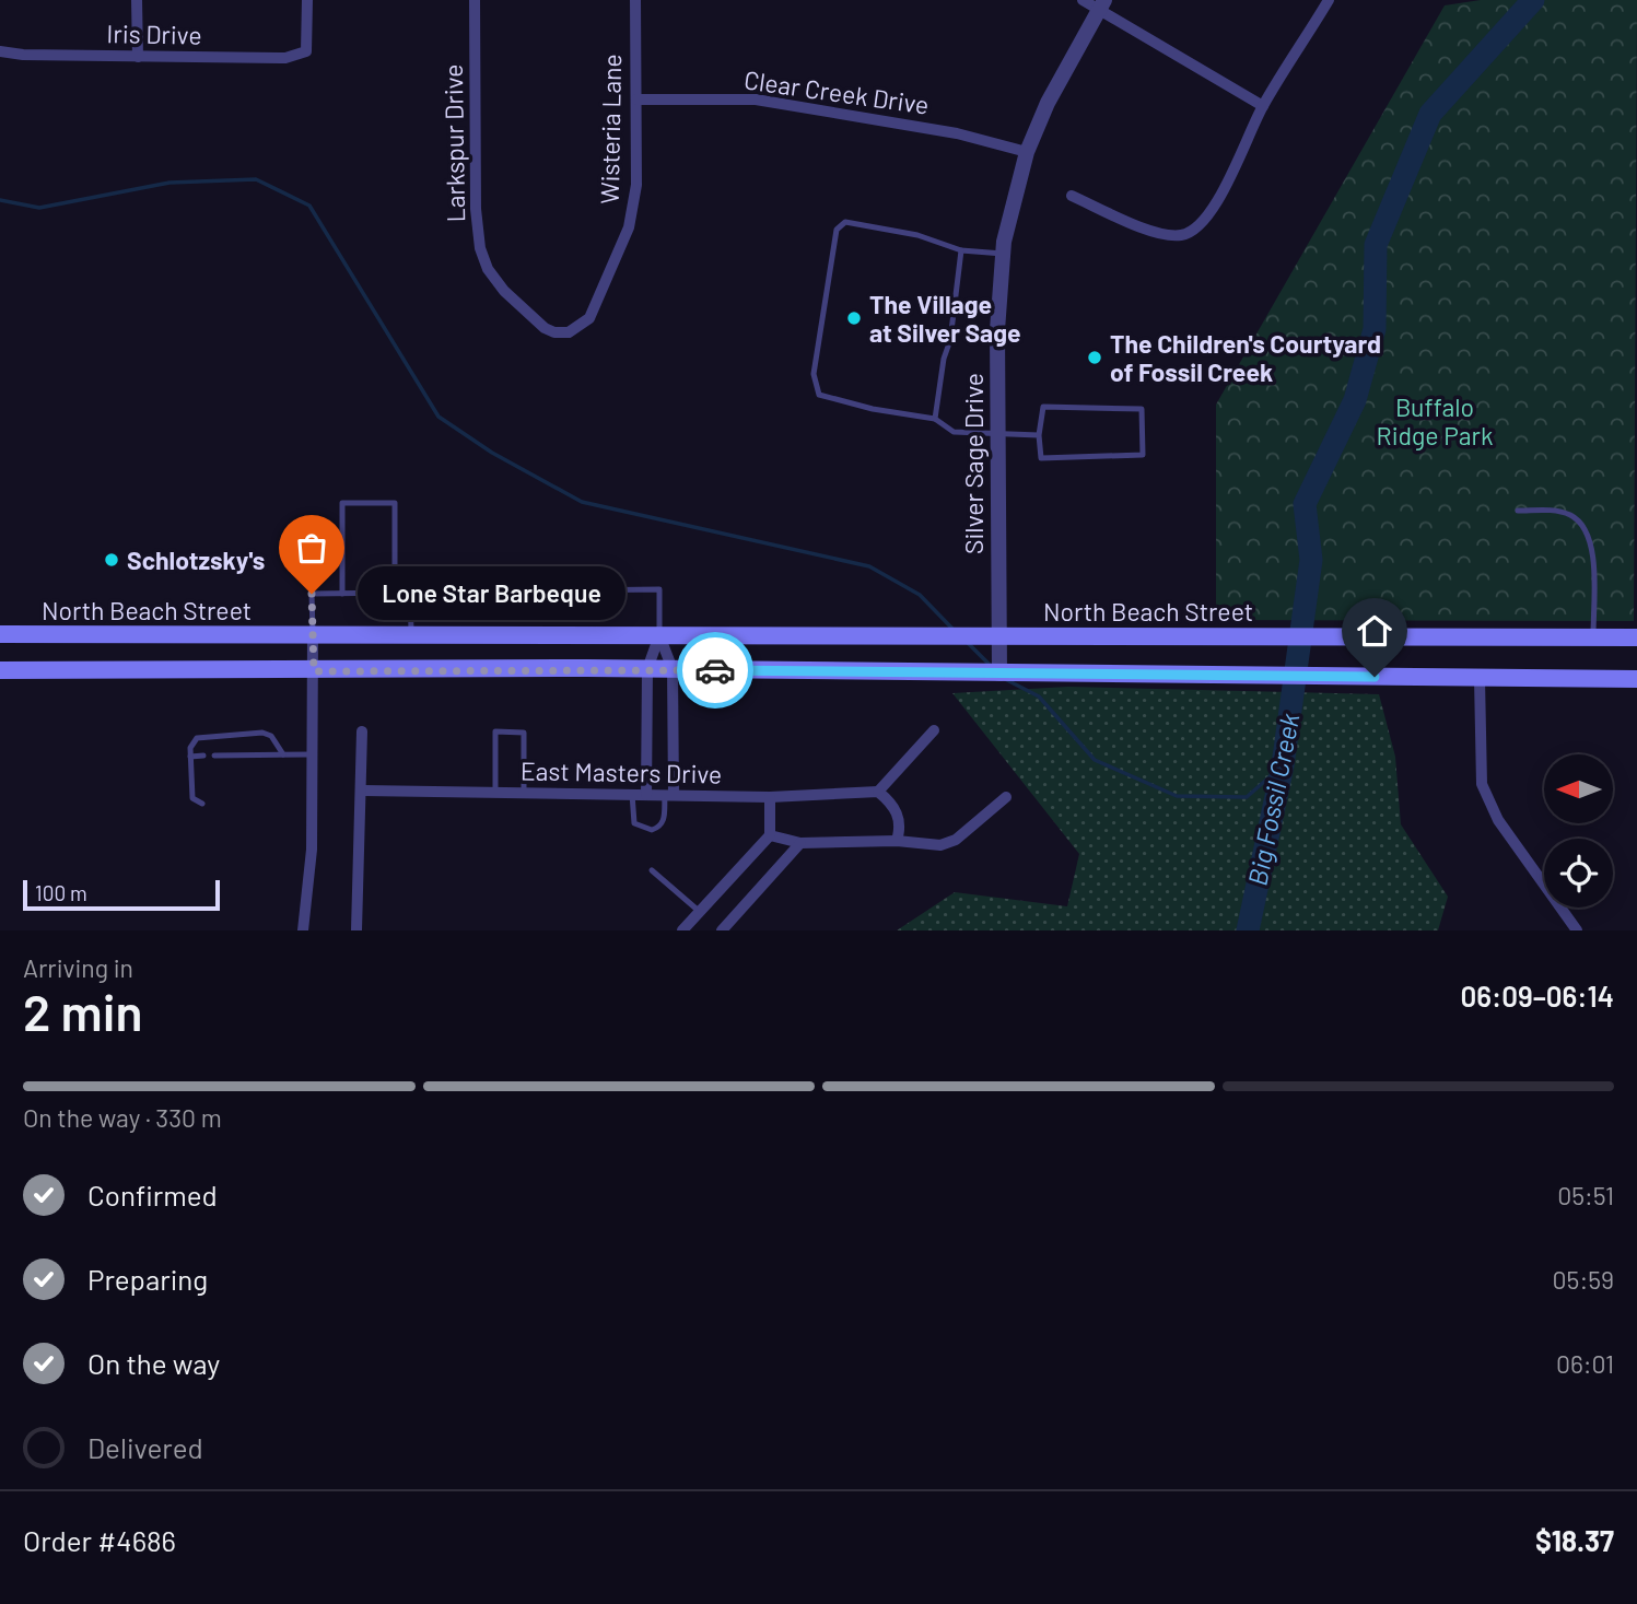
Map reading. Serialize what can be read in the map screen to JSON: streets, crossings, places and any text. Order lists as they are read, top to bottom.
{
  "streets": {
    "main road": ["North Beach Street"],
    "street": [
      "Iris Drive",
      "Clear Creek Drive",
      "Wisteria Lane",
      "Larkspur Drive",
      "Silver Sage Drive",
      "East Masters Drive"
    ]
  },
  "crossings": [
    ["Clear Creek Drive", "Wisteria Lane"],
    ["Clear Creek Drive", "Silver Sage Drive"],
    ["Wisteria Lane", "Larkspur Drive"],
    ["Silver Sage Drive", "North Beach Street"]
  ],
  "water": ["Big Fossil Creek"],
  "parks": ["Buffalo Ridge Park"],
  "places": [
    "The Village at Silver Sage",
    "The Children's Courtyard of Fossil Creek",
    "Schlotzsky's",
    "Lone Star Barbeque"
  ],
  "scale_bar": "100 m",
  "north": "left",
  "page": {
    "bubble": "Lone Star Barbeque",
    "scale": "100 m",
    "heading": ["2 min", "Arriving in", "06:09–06:14"],
    "panel": ["Order #4686", "$18.37"],
    "bar": "On the way · 330 m",
    "list": [
      ["Confirmed", "05:51"],
      ["Preparing", "05:59"],
      ["On the way", "06:01"],
      "Delivered"
    ]
  }
}
